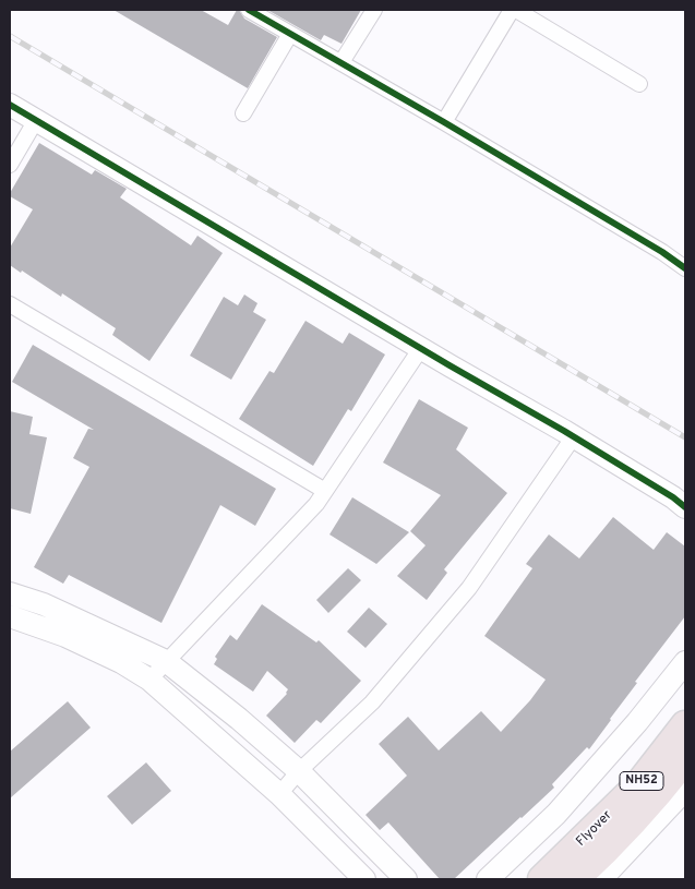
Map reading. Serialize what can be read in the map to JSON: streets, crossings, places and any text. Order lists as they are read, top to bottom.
{
  "streets": {
    "highway": ["NH52", "Flyover"]
  }
}
